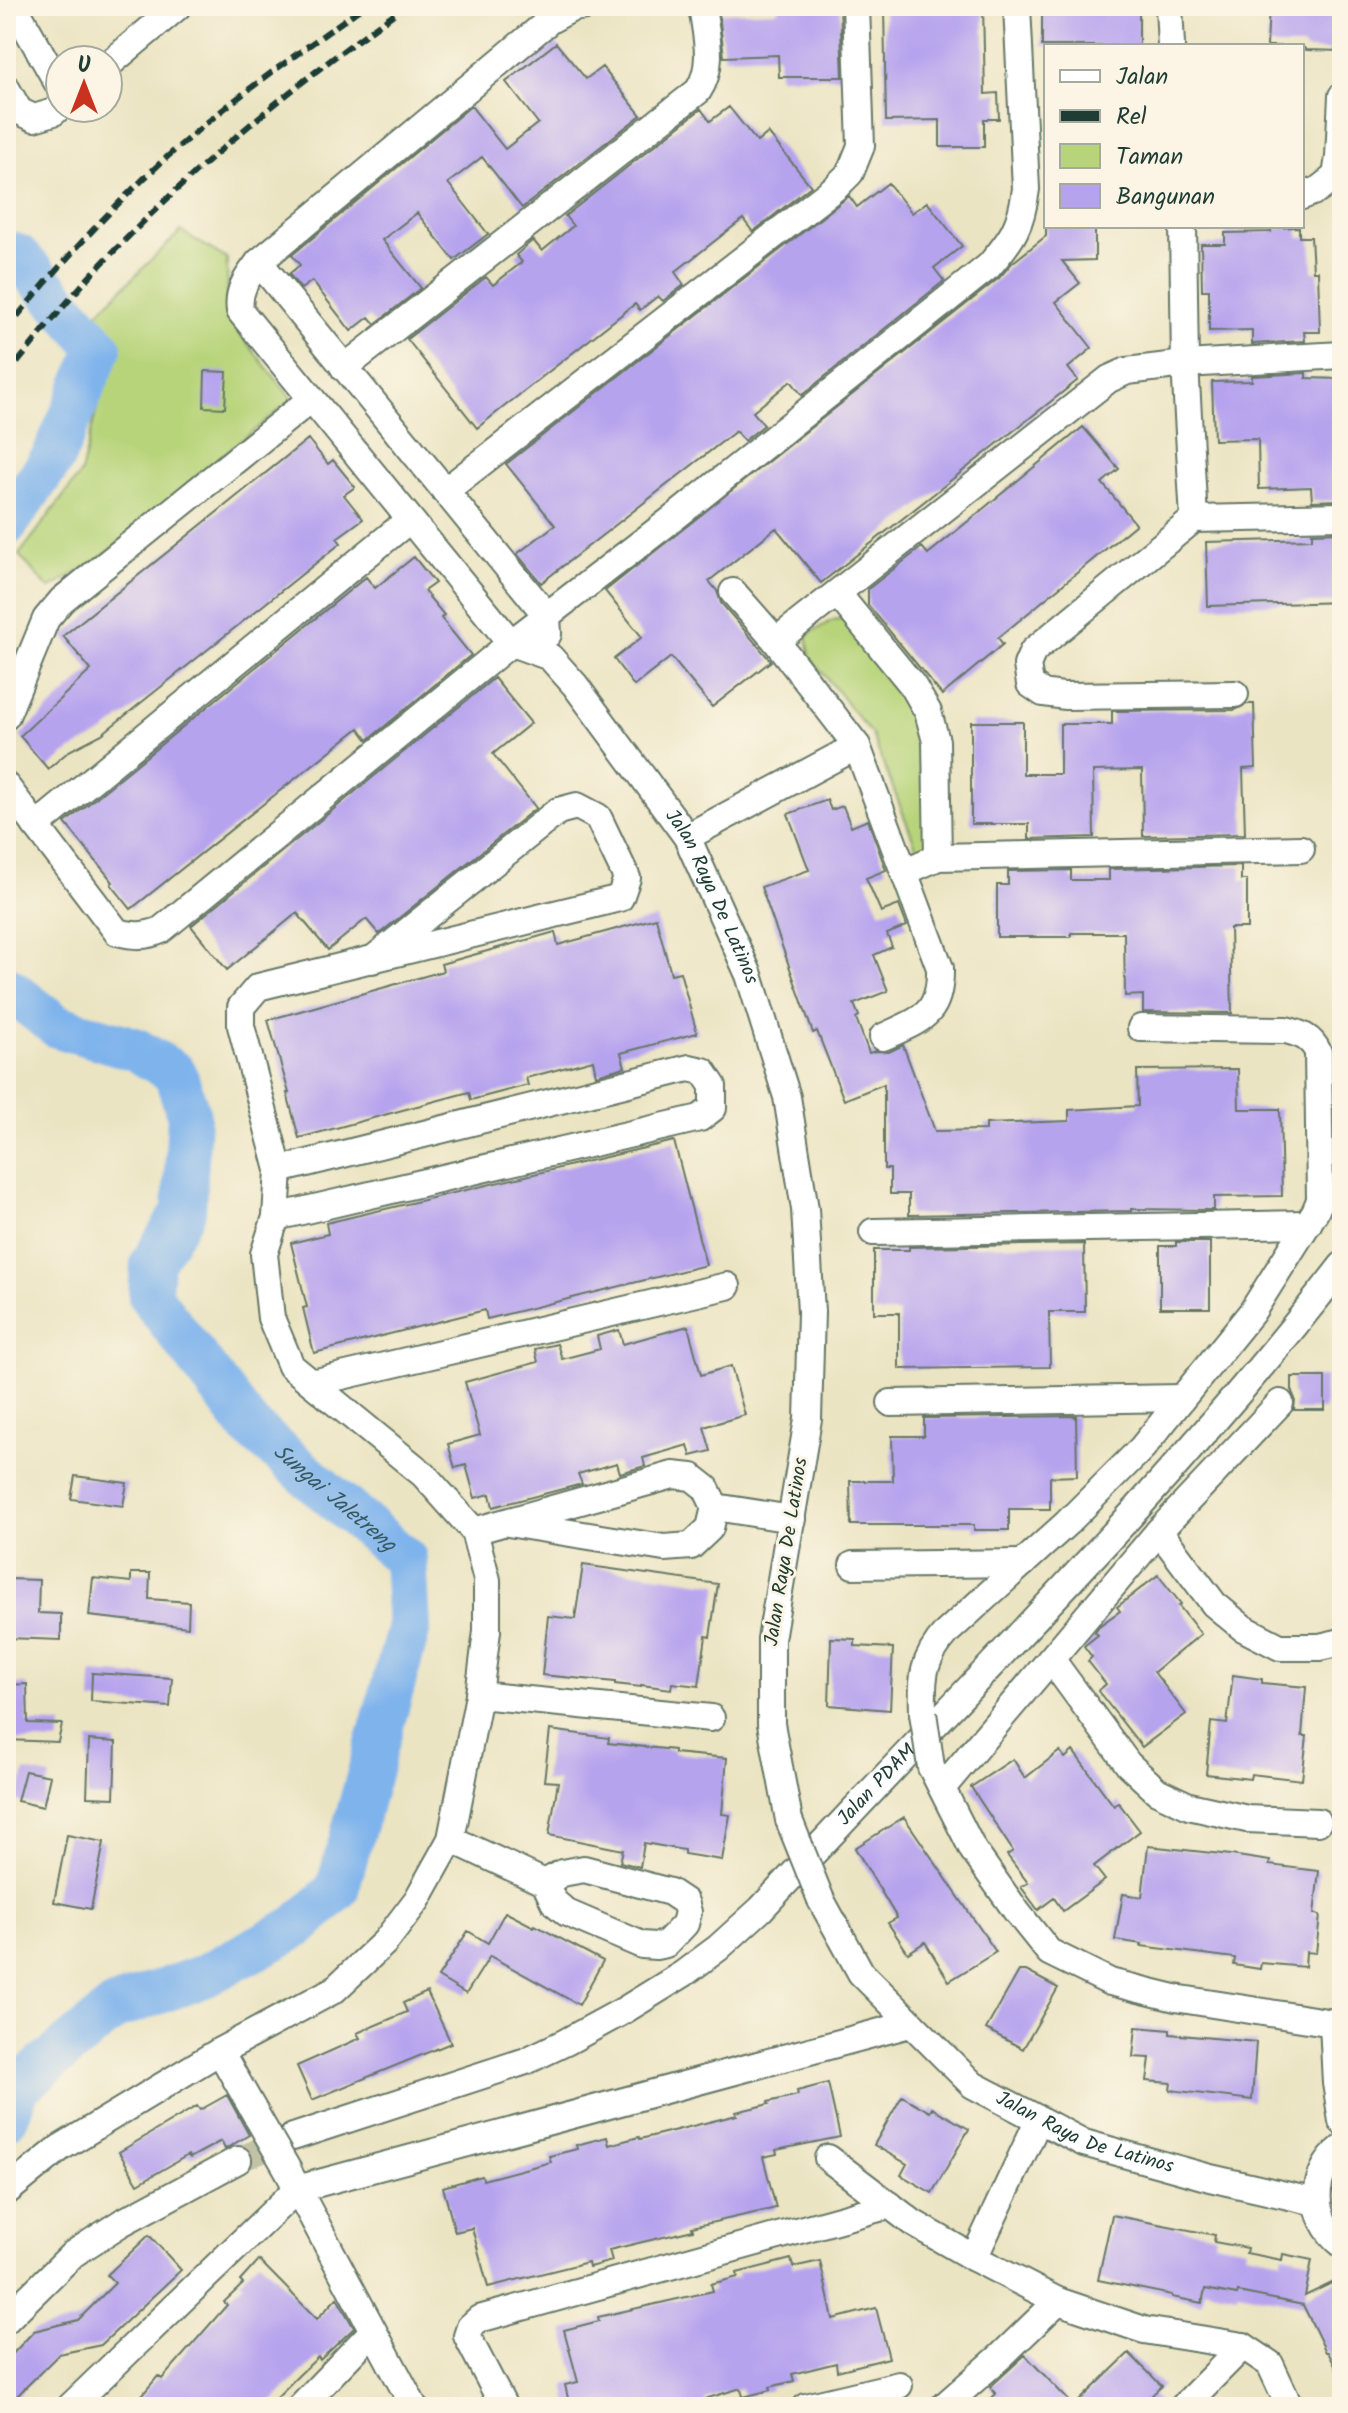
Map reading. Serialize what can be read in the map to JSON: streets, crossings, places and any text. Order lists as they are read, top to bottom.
{
  "streets": {
    "street": ["Jalan Raya De Latinos", "Jalan PDAM"]
  },
  "water": ["Sungai Jaletreng"],
  "legend": [
    "Jalan",
    "Rel",
    "Taman",
    "Bangunan"
  ],
  "north": "top"
}
